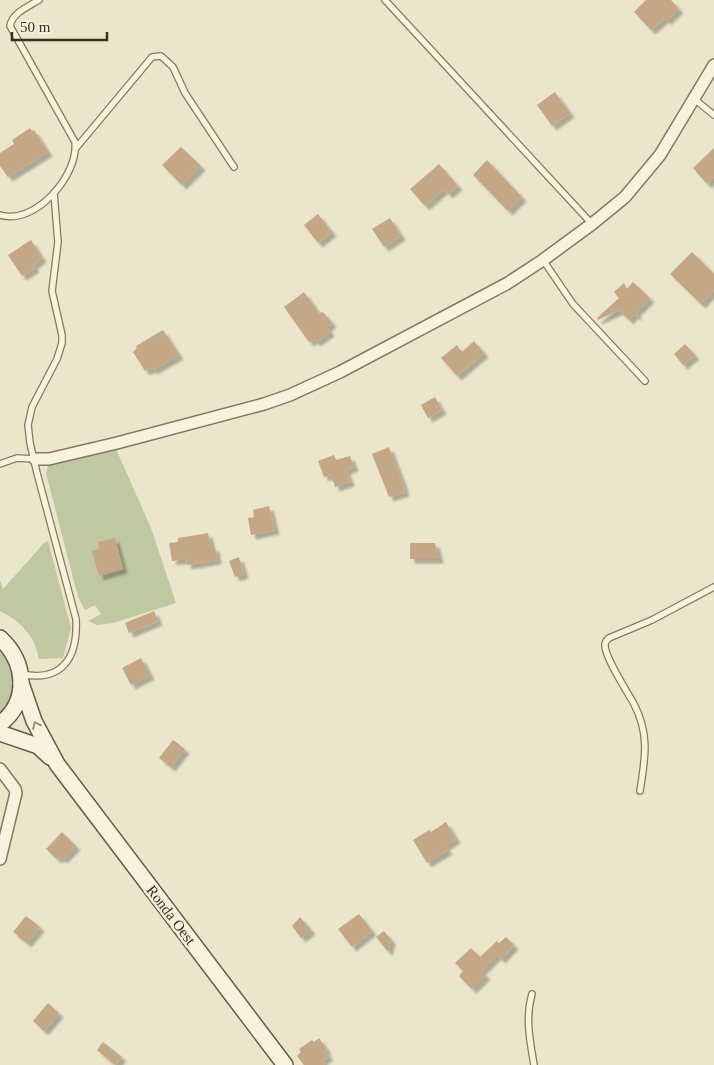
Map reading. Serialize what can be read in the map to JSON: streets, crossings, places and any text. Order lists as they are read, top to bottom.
{
  "streets": {
    "main road": ["Ronda Oest"]
  },
  "scale_bar": "50 m"
}
